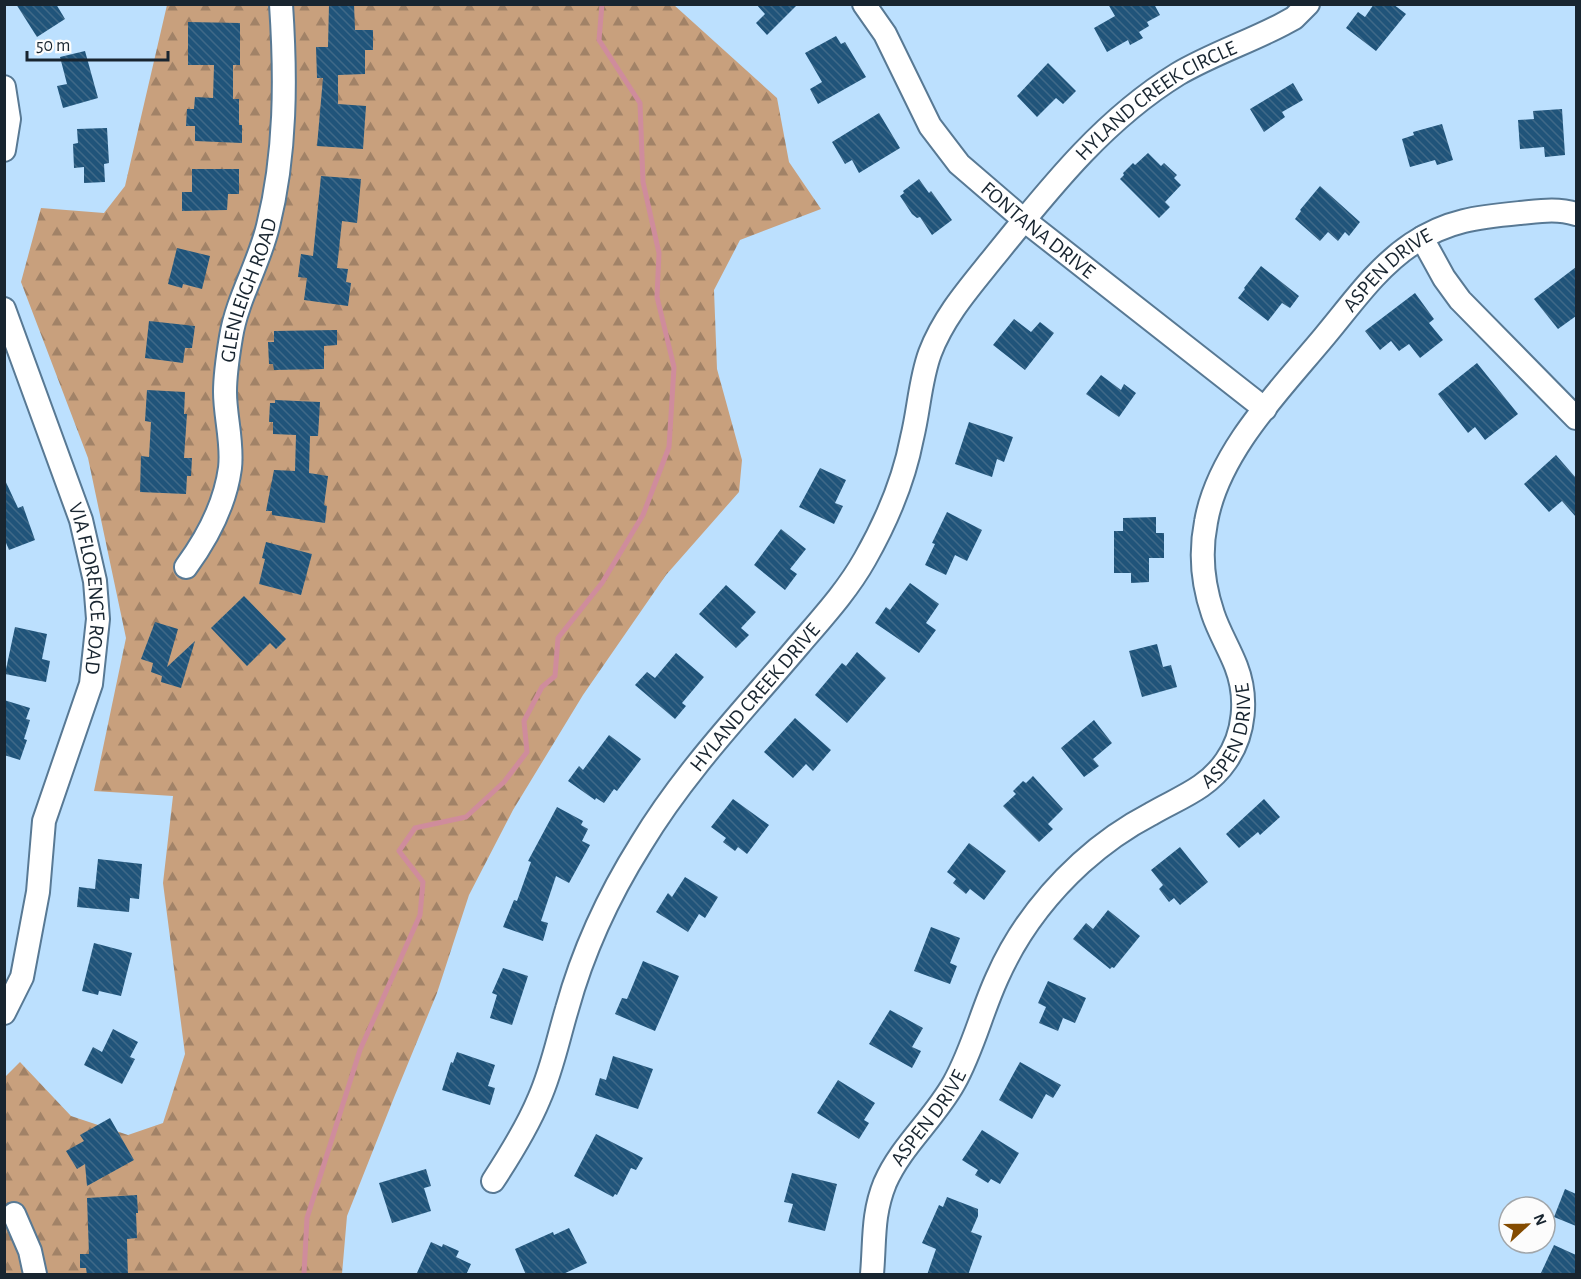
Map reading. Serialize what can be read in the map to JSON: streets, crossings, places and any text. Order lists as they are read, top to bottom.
{
  "streets": {
    "street": [
      "HYLAND CREEK CIRCLE",
      "FONTANA DRIVE",
      "ASPEN DRIVE",
      "GLENLEIGH ROAD",
      "VIA FLORENCE ROAD",
      "HYLAND CREEK DRIVE"
    ]
  },
  "crossings": [
    ["HYLAND CREEK CIRCLE", "FONTANA DRIVE"],
    ["HYLAND CREEK CIRCLE", "HYLAND CREEK DRIVE"],
    ["FONTANA DRIVE", "ASPEN DRIVE"],
    ["FONTANA DRIVE", "HYLAND CREEK DRIVE"]
  ],
  "scale_bar": "50 m",
  "north": "right"
}
